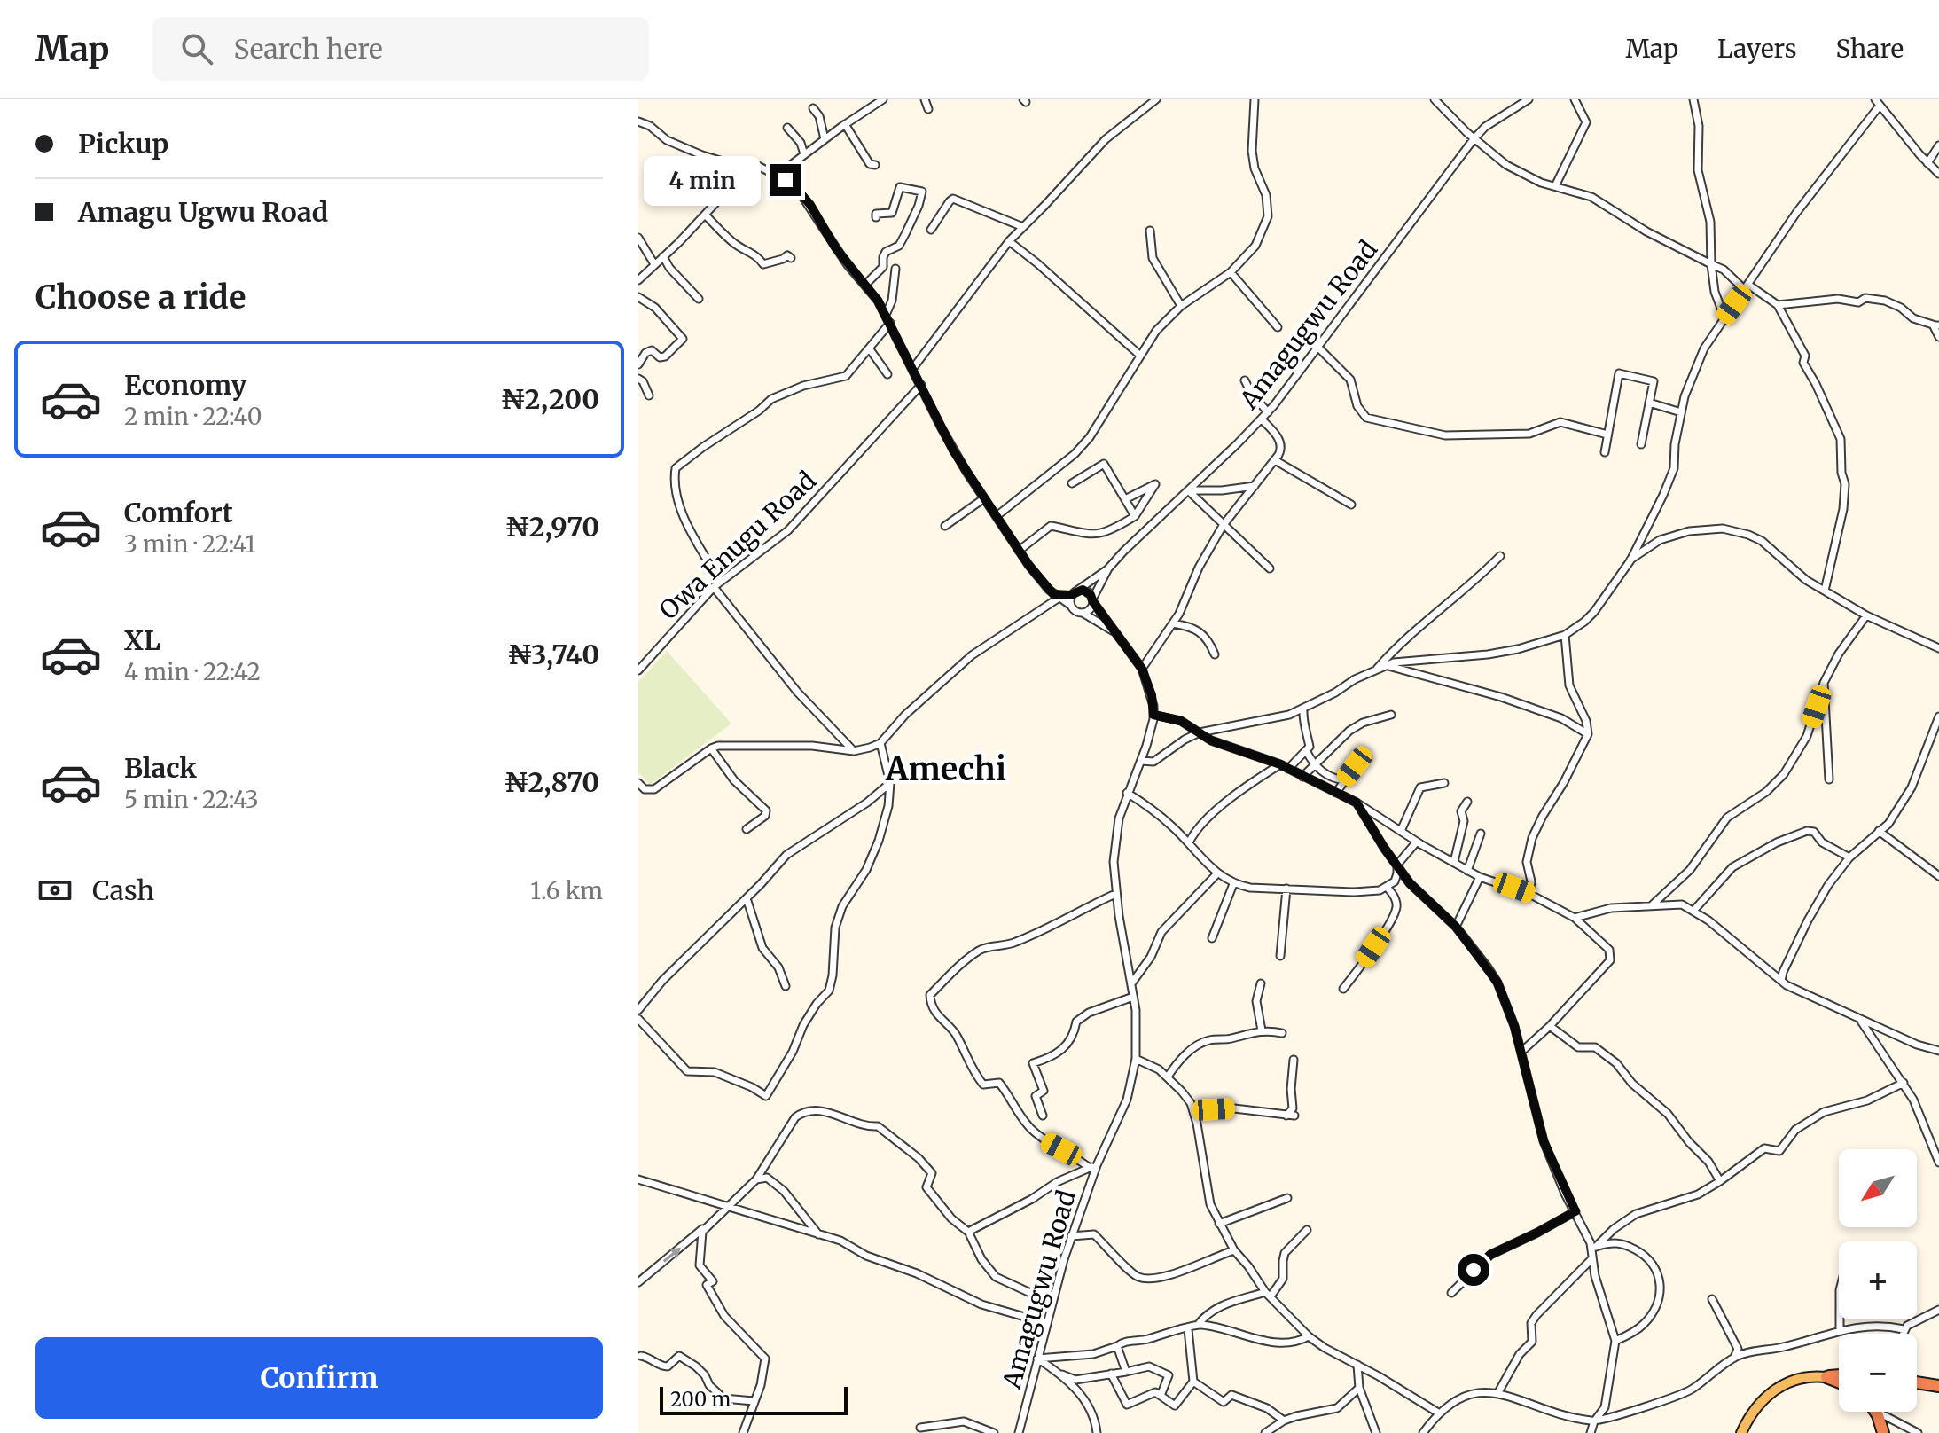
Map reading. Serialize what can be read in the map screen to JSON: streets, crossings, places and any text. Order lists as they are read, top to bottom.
{
  "streets": {
    "street": ["Amagugwu Road", "Owa Enugu Road"]
  },
  "districts": ["Amechi"],
  "scale_bar": "200 m",
  "north": "bottom left",
  "page": {
    "header": "Map",
    "search": "Search here",
    "nav": ["Map", "Layers", "Share"],
    "banner": ["Pickup", "Amagu Ugwu Road"],
    "bubble": "4 min",
    "heading": "Choose a ride",
    "list": [
      {
        "name": "Economy",
        "note": "2 min · 22:40",
        "value": "₦2,200"
      },
      {
        "name": "Comfort",
        "note": "3 min · 22:41",
        "value": "₦2,970"
      },
      {
        "name": "XL",
        "note": "4 min · 22:42",
        "value": "₦3,740"
      },
      {
        "name": "Black",
        "note": "5 min · 22:43",
        "value": "₦2,870"
      }
    ],
    "pay": ["Cash", "1.6 km"],
    "map_buttons": ["+", "−"],
    "buttons": "Confirm",
    "scale": "200 m"
  }
}
